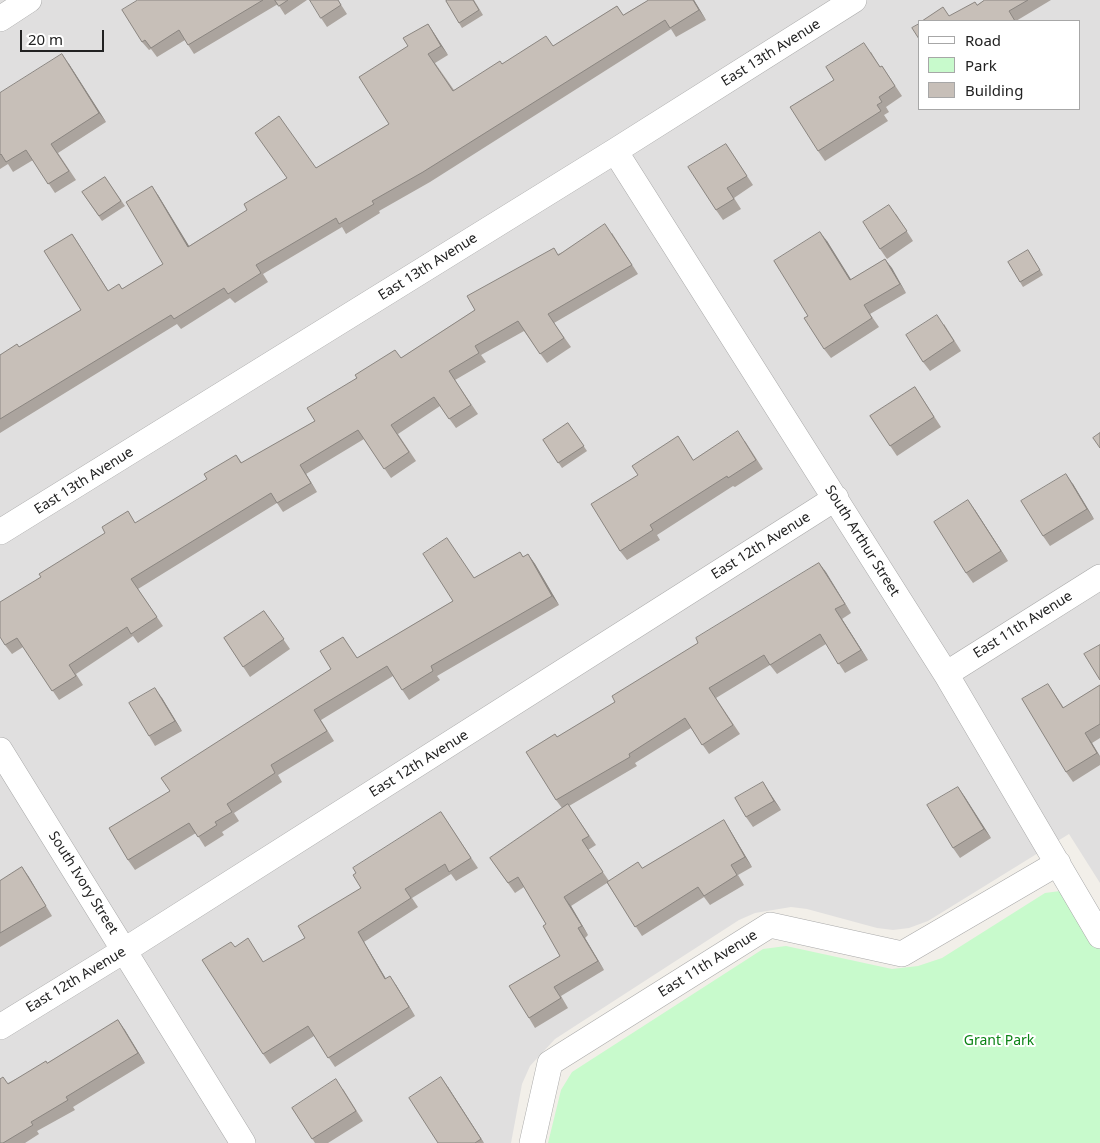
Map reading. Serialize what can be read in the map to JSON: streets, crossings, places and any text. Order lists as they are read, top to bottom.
{
  "streets": {
    "street": [
      "East 13th Avenue",
      "South Arthur Street",
      "East 12th Avenue",
      "East 11th Avenue",
      "South Ivory Street"
    ]
  },
  "crossings": [
    ["East 13th Avenue", "South Arthur Street"],
    ["South Arthur Street", "East 12th Avenue"],
    ["South Arthur Street", "East 11th Avenue"],
    ["East 12th Avenue", "South Ivory Street"]
  ],
  "parks": ["Grant Park"],
  "legend": ["Road", "Park", "Building"],
  "scale_bar": "20 m"
}
